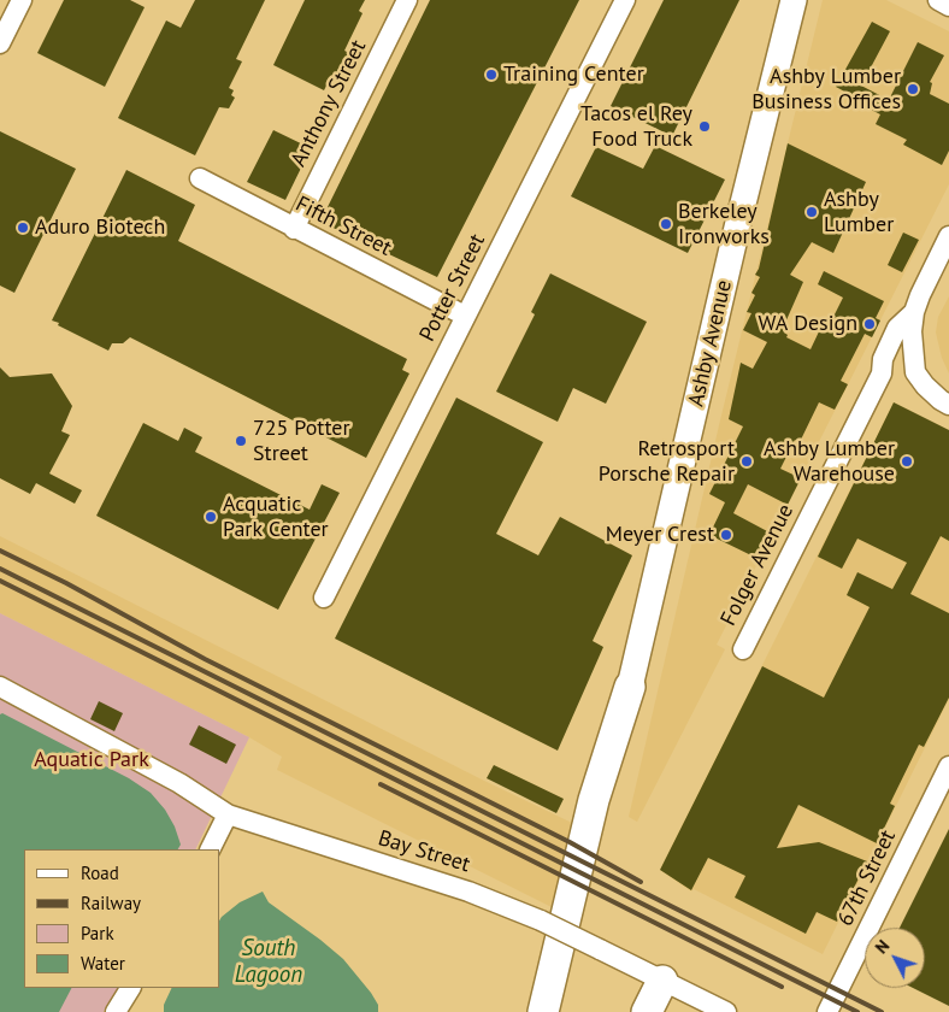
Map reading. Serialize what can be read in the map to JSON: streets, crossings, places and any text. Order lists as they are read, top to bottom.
{
  "streets": {
    "main road": ["Ashby Avenue"],
    "street": [
      "Anthony Street",
      "Fifth Street",
      "Potter Street",
      "Folger Avenue",
      "Bay Street",
      "67th Street"
    ]
  },
  "crossings": [
    ["Anthony Street", "Fifth Street"],
    ["Fifth Street", "Potter Street"]
  ],
  "water": ["South Lagoon"],
  "parks": ["Aquatic Park"],
  "places": [
    "Training Center",
    "Ashby Lumber Business Offices",
    "Tacos el Rey Food Truck",
    "Ashby Lumber",
    "Berkeley Ironworks",
    "Aduro Biotech",
    "WA Design",
    "725 Potter Street",
    "Retrosport Porsche Repair",
    "Ashby Lumber Warehouse",
    "Acquatic Park Center",
    "Meyer Crest"
  ],
  "legend": [
    "Road",
    "Railway",
    "Park",
    "Water"
  ],
  "north": "top left"
}
